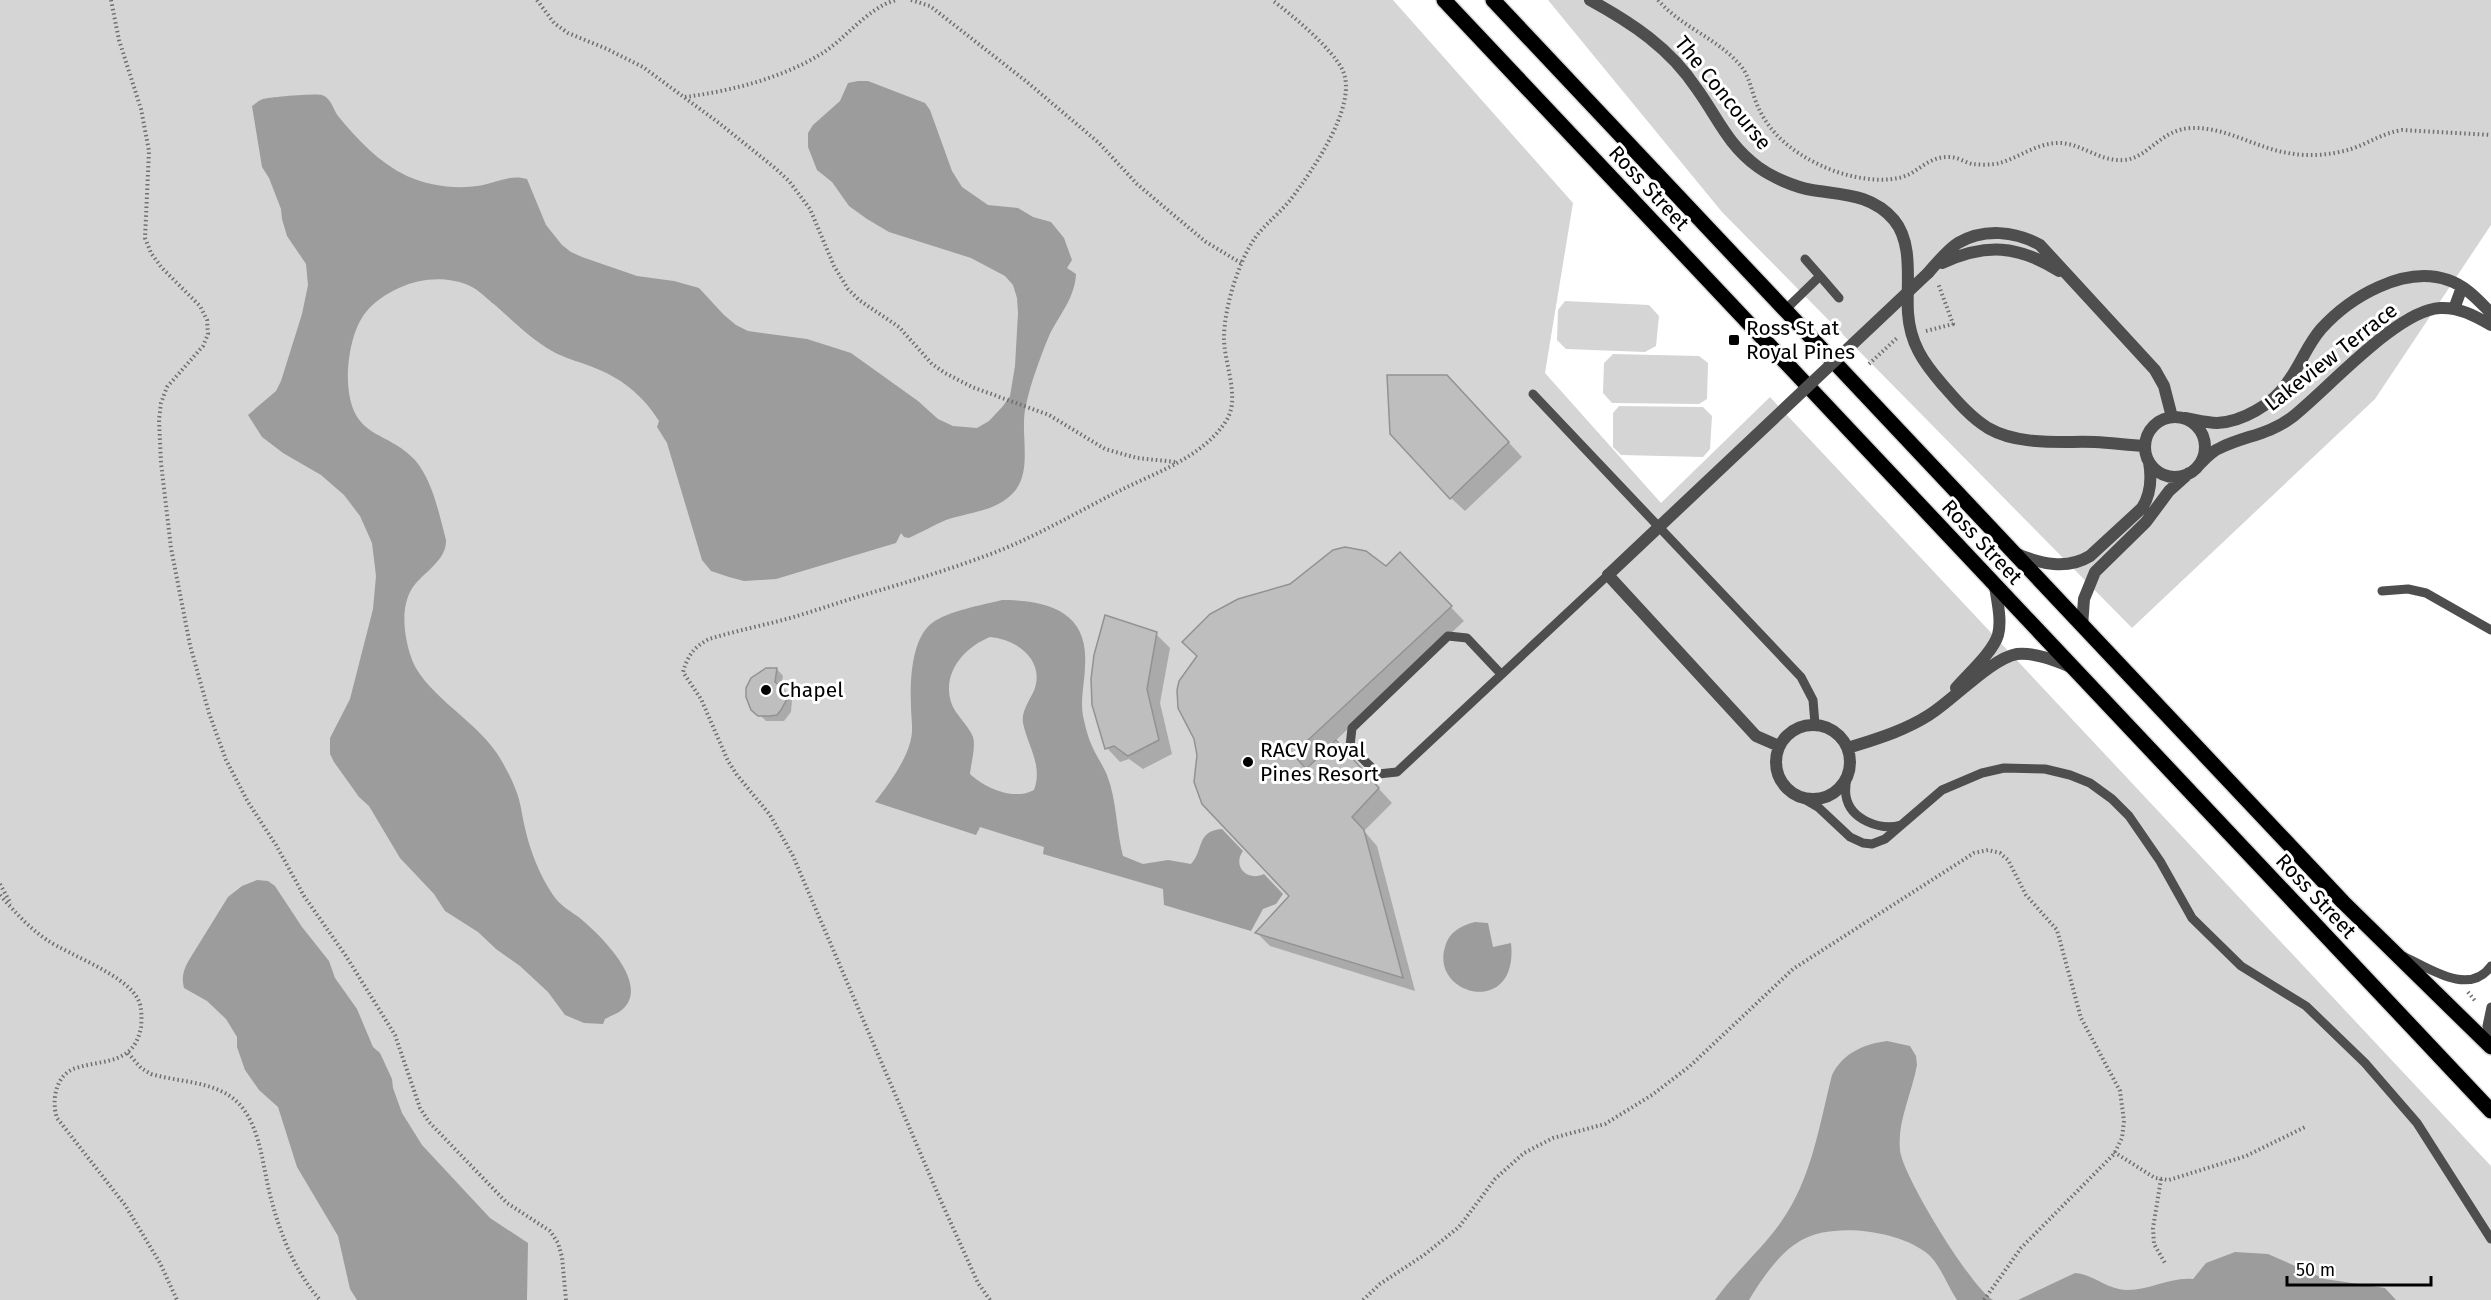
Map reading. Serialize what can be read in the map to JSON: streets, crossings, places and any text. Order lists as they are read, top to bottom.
{
  "streets": {
    "main road": ["Ross Street"],
    "street": ["The Concourse", "Lakeview Terrace"]
  },
  "crossings": [
    ["The Concourse", "Lakeview Terrace"],
    ["Ross Street", "Lakeview Terrace"]
  ],
  "places": {
    "transit": ["Ross St at Royal Pines"],
    "other": ["Chapel", "RACV Royal Pines Resort"]
  },
  "scale_bar": "50 m"
}
